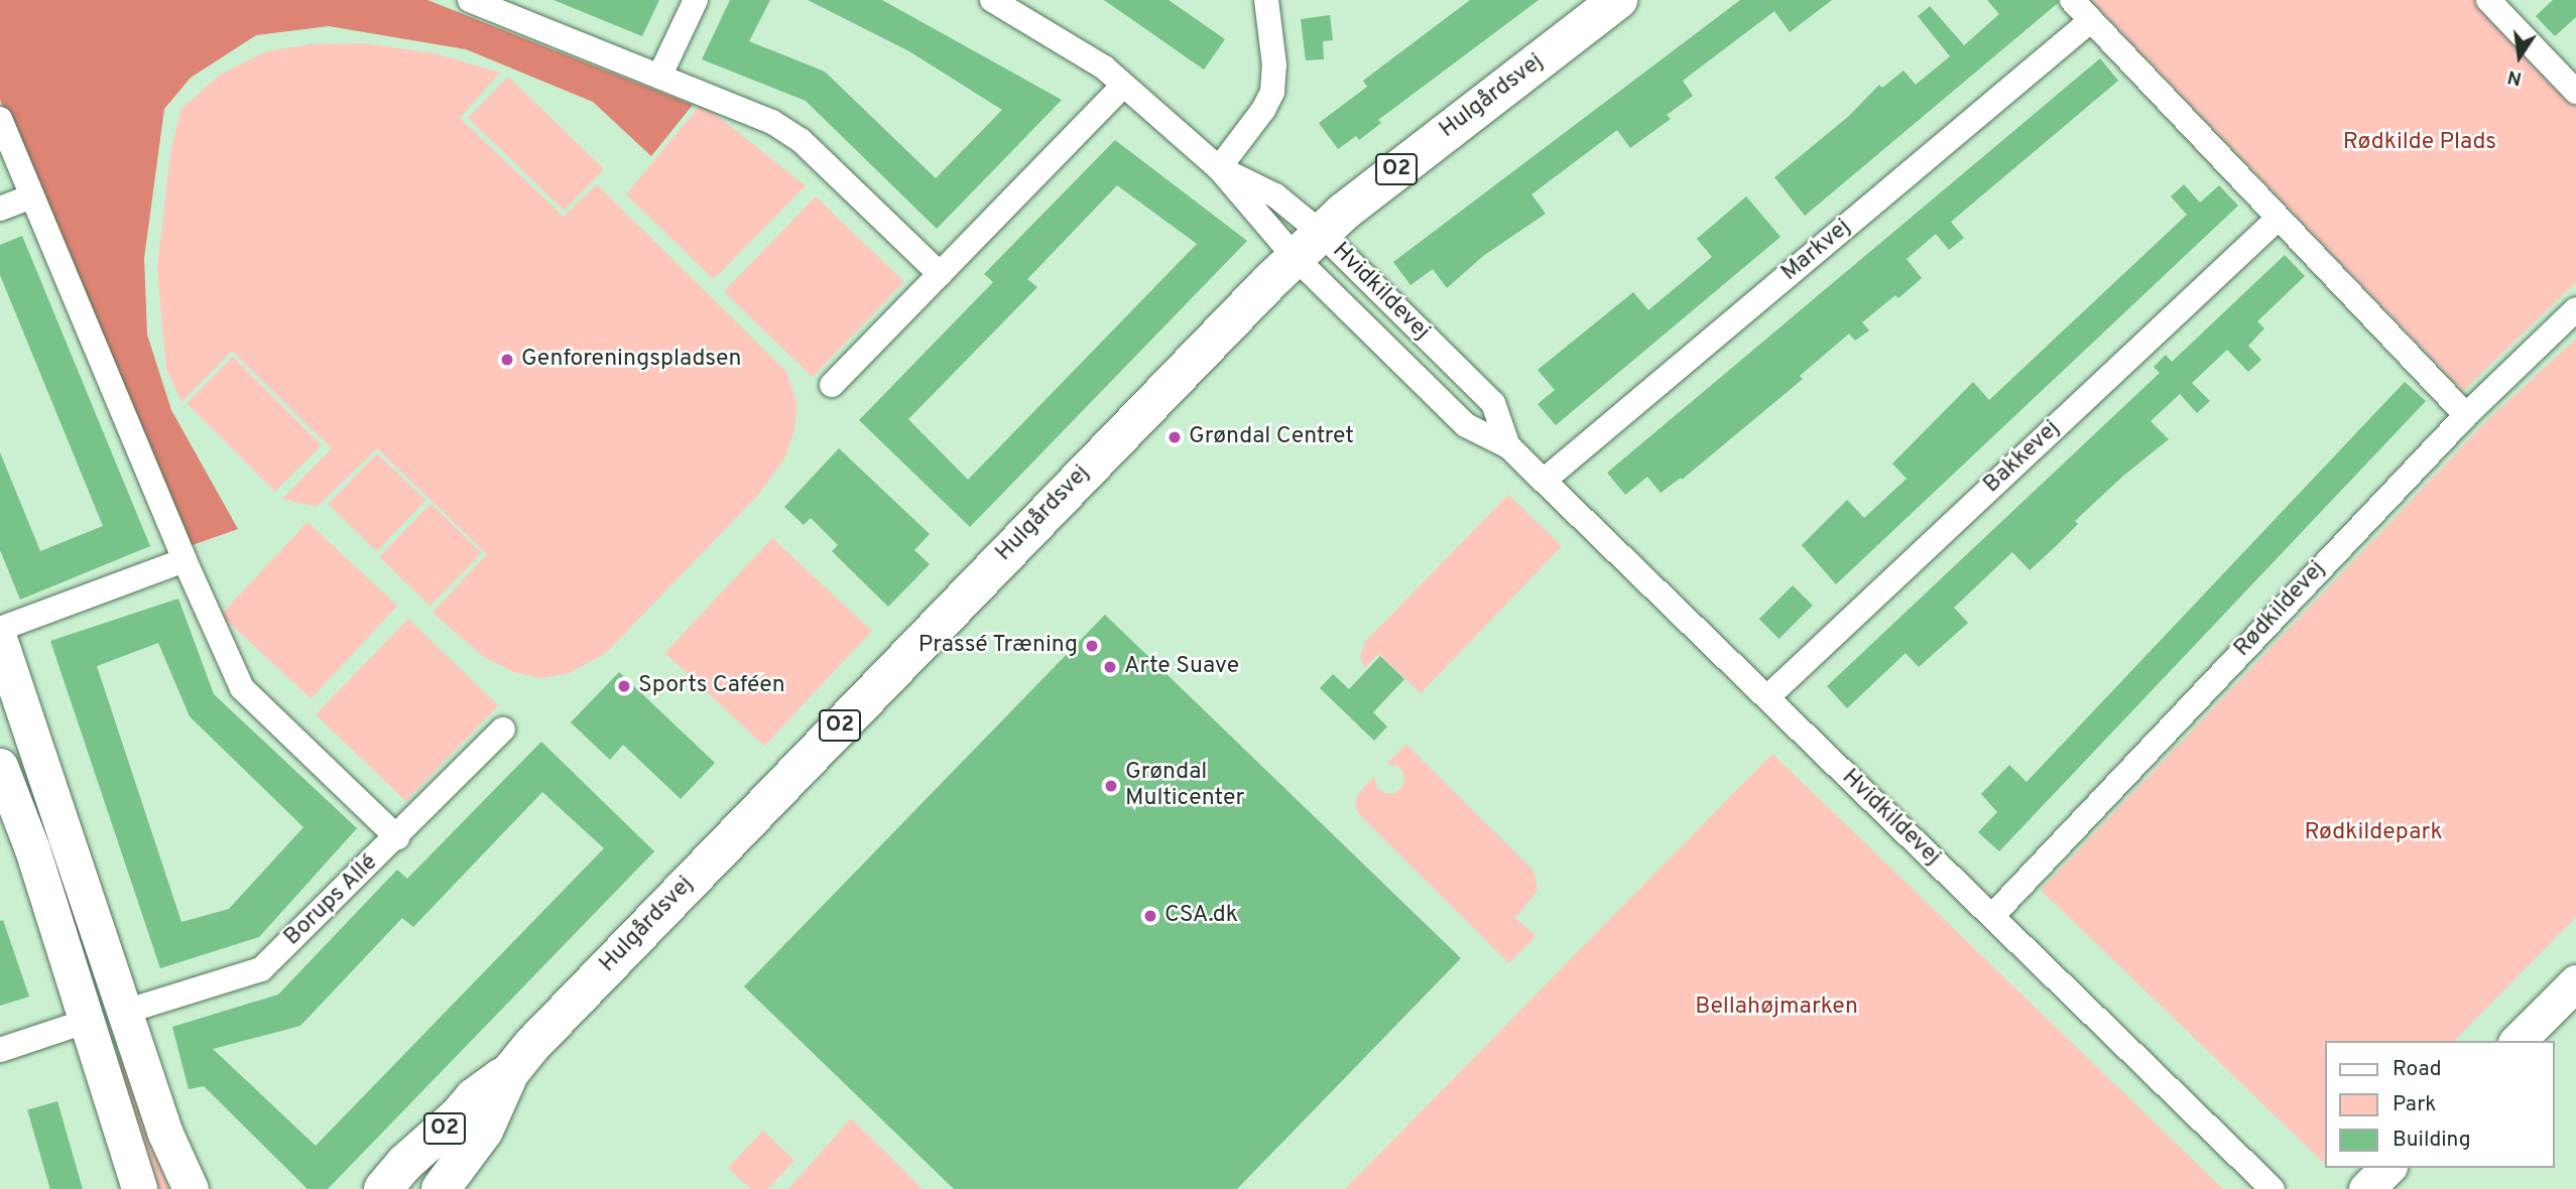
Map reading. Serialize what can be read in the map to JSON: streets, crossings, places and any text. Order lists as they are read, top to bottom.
{
  "streets": {
    "main road": ["Hulgårdsvej", "O2"],
    "street": [
      "Markvej",
      "Hvidkildevej",
      "Bakkevej",
      "Rødkildevej",
      "Borups Allé"
    ]
  },
  "crossings": [
    ["Hulgårdsvej", "Hvidkildevej"],
    ["Markvej", "Hvidkildevej"],
    ["Hvidkildevej", "Bakkevej"],
    ["Hvidkildevej", "Rødkildevej"]
  ],
  "parks": ["Rødkilde Plads", "Rødkildepark", "Bellahøjmarken"],
  "places": [
    "Genforeningspladsen",
    "Grøndal Centret",
    "Prassé Træning",
    "Arte Suave",
    "Sports Caféen",
    "Grøndal Multicenter",
    "CSA.dk"
  ],
  "legend": ["Road", "Park", "Building"],
  "north": "bottom"
}
